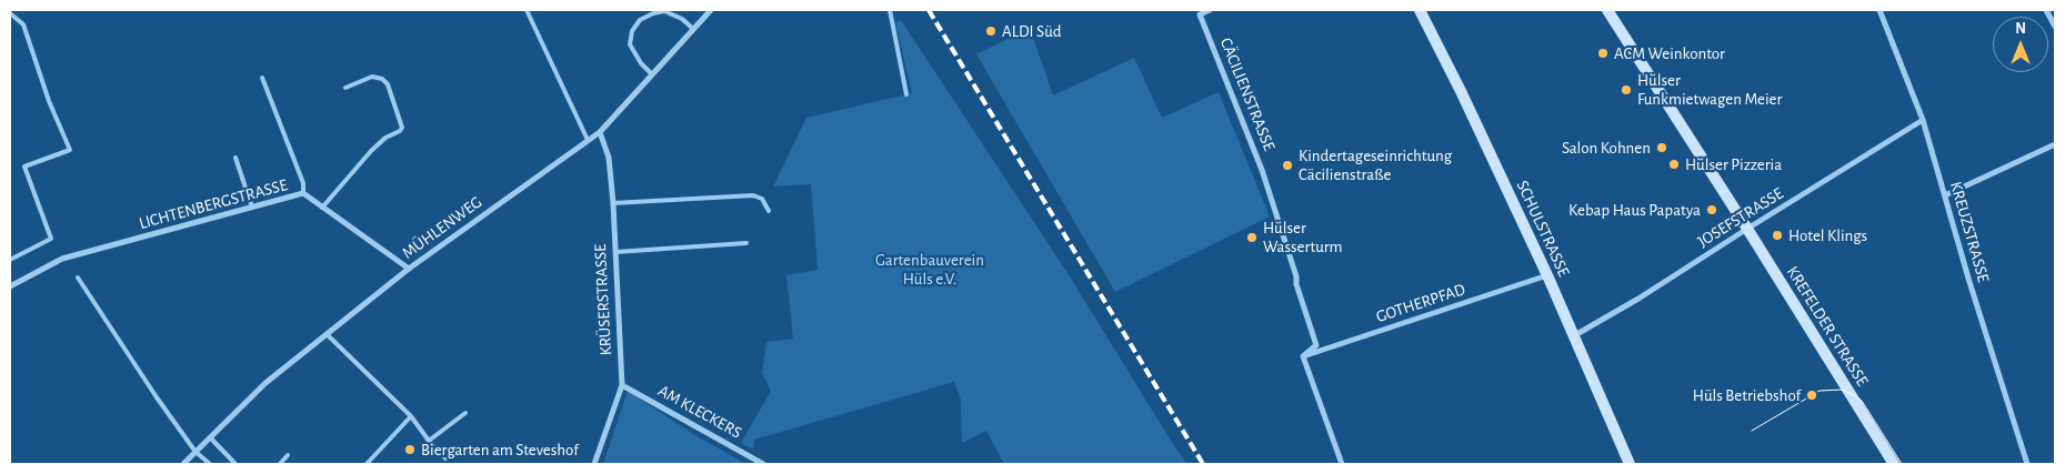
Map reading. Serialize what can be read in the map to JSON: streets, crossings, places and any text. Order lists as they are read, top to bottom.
{
  "streets": {
    "street": [
      "CÄCILIENSTRASSE",
      "LICHTENBERGSTRASSE",
      "JOSEFSTRASSE",
      "MÜHLENWEG",
      "SCHULSTRASSE",
      "KREUZSTRASSE",
      "KRÜSERSTRASSE",
      "GOTHERPFAD",
      "KREFELDER STRASSE",
      "AM KLECKERS"
    ]
  },
  "crossings": [
    ["CÄCILIENSTRASSE", "GOTHERPFAD"],
    ["LICHTENBERGSTRASSE", "MÜHLENWEG"],
    ["JOSEFSTRASSE", "SCHULSTRASSE"],
    ["JOSEFSTRASSE", "KREUZSTRASSE"],
    ["JOSEFSTRASSE", "KREFELDER STRASSE"],
    ["MÜHLENWEG", "KRÜSERSTRASSE"],
    ["SCHULSTRASSE", "GOTHERPFAD"],
    ["KRÜSERSTRASSE", "AM KLECKERS"]
  ],
  "parks": ["Gartenbauverein Hüls e.V."],
  "places": [
    "ALDI Süd",
    "ACM Weinkontor",
    "Hülser Funkmietwagen Meier",
    "Salon Kohnen",
    "Hülser Pizzeria",
    "Kindertageseinrichtung Cäcilienstraße",
    "Kebap Haus Papatya",
    "Hotel Klings",
    "Hülser Wasserturm",
    "Hüls Betriebshof",
    "Biergarten am Steveshof"
  ],
  "north": "top"
}
